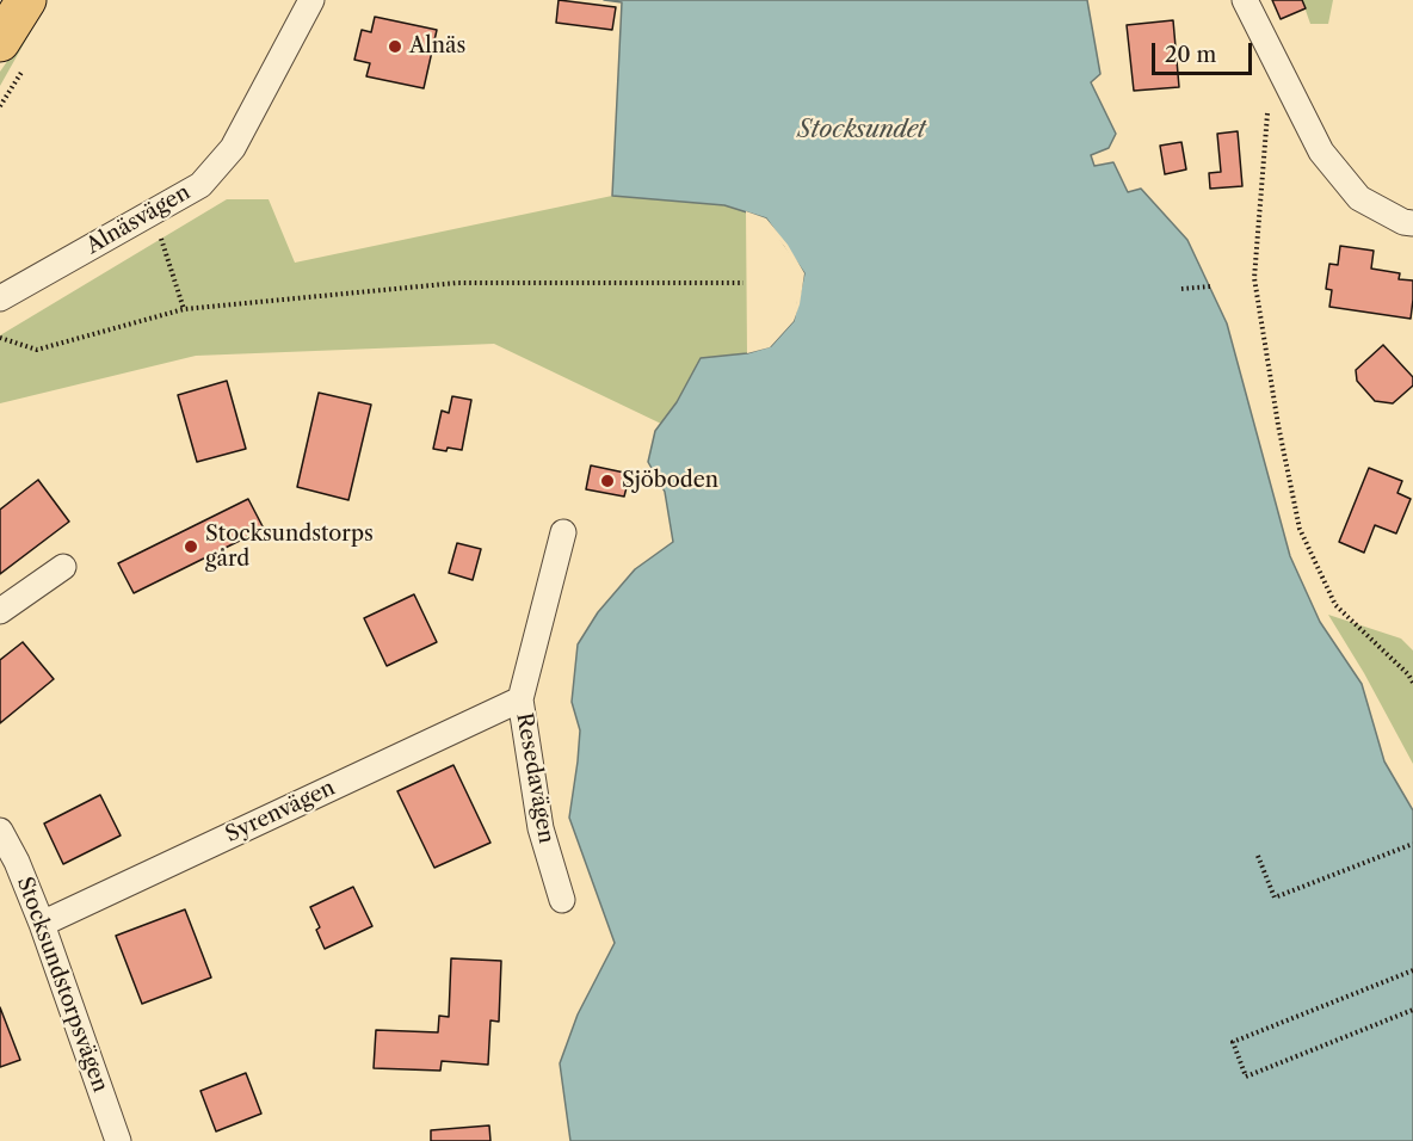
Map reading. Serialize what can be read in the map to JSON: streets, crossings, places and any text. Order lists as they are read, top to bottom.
{
  "streets": {
    "street": [
      "Alnäsvägen",
      "Resedavägen",
      "Syrenvägen",
      "Stocksundstorpsvägen"
    ]
  },
  "crossings": [
    ["Resedavägen", "Syrenvägen"],
    ["Syrenvägen", "Stocksundstorpsvägen"]
  ],
  "water": ["Stocksundet"],
  "places": ["Alnäs", "Sjöboden", "Stocksundstorps gård"],
  "scale_bar": "20 m"
}
